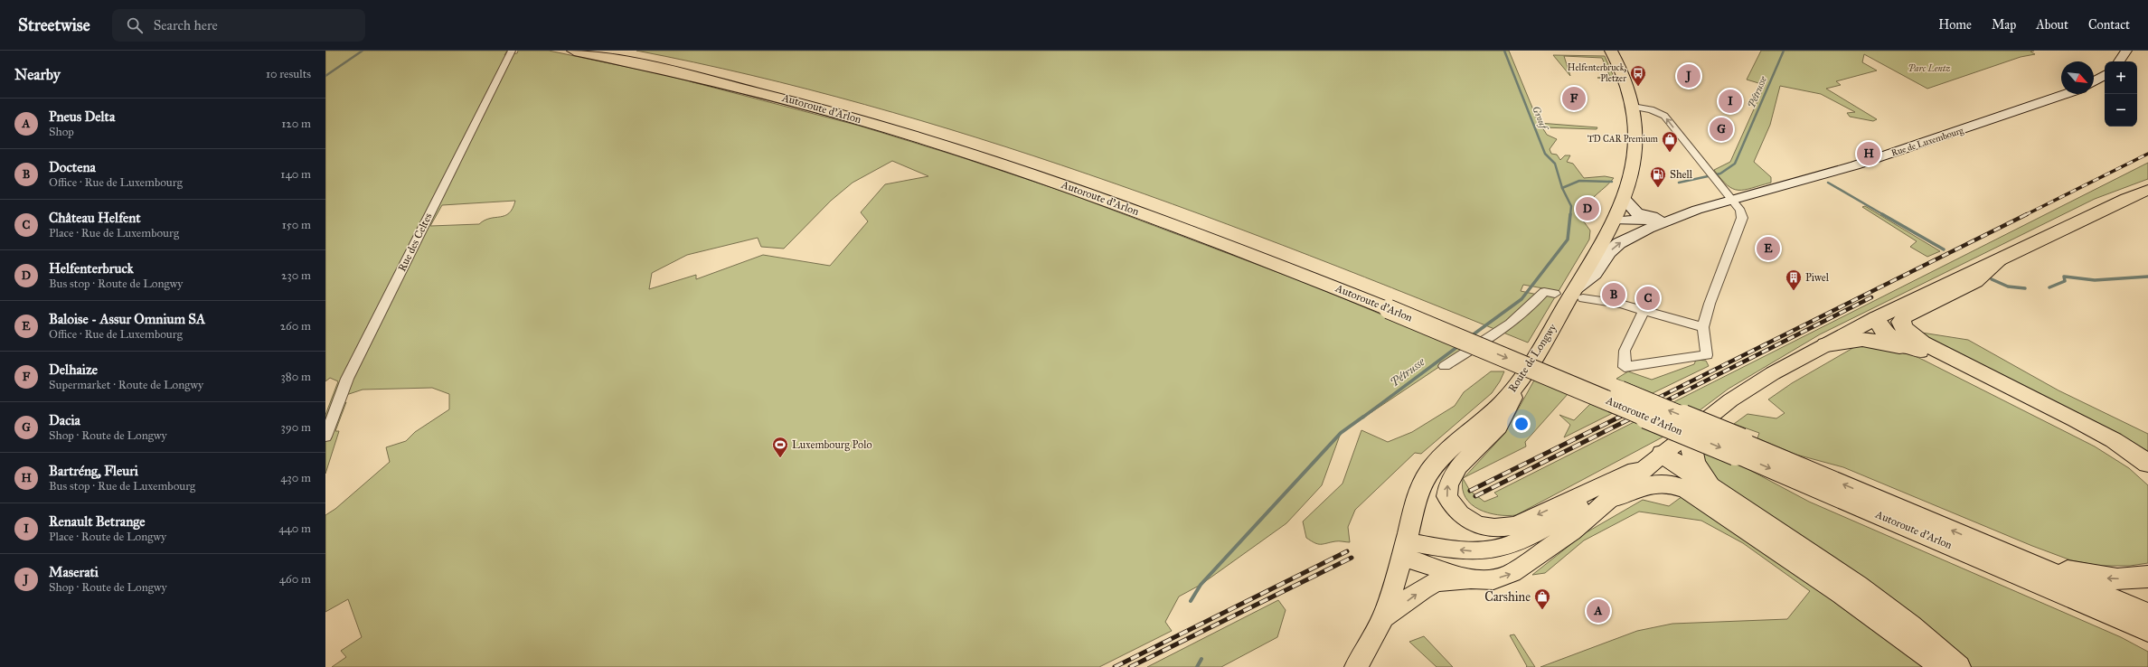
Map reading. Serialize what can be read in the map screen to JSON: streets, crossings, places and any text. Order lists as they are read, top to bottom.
{
  "streets": {
    "highway": ["Autoroute d'Arlon"],
    "main road": ["Rue de Luxembourg", "Route de Longwy"],
    "street": ["Rue des Celtes"]
  },
  "crossings": [
    ["Rue de Luxembourg", "Route de Longwy"]
  ],
  "water": ["Pétrusse", "Grouf"],
  "parks": ["Parc Lentz"],
  "places": {
    "bus stop": ["Helfenterbruck, Pletzer"],
    "shop": ["TD CAR Premium", "Carshine"],
    "fuel station": ["Shell"],
    "building": ["Piwel"],
    "sports": ["Luxembourg Polo"]
  },
  "north": "bottom right",
  "page": {
    "header": "Streetwise",
    "search": "Search here",
    "nav": [
      "Home",
      "Map",
      "About",
      "Contact"
    ],
    "heading": ["Nearby", "10 results"],
    "map_buttons": ["+", "−"],
    "pins": [
      "J",
      "F",
      "I",
      "G",
      "H",
      "D",
      "E",
      "B",
      "C",
      "A"
    ],
    "list": [
      {
        "mark": "A",
        "name": "Pneus Delta",
        "note": "Shop",
        "value": "120 m"
      },
      {
        "mark": "B",
        "name": "Doctena",
        "note": "Office · Rue de Luxembourg",
        "value": "140 m"
      },
      {
        "mark": "C",
        "name": "Château Helfent",
        "note": "Place · Rue de Luxembourg",
        "value": "150 m"
      },
      {
        "mark": "D",
        "name": "Helfenterbruck",
        "note": "Bus stop · Route de Longwy",
        "value": "230 m"
      },
      {
        "mark": "E",
        "name": "Baloise - Assur Omnium SA",
        "note": "Office · Rue de Luxembourg",
        "value": "260 m"
      },
      {
        "mark": "F",
        "name": "Delhaize",
        "note": "Supermarket · Route de Longwy",
        "value": "380 m"
      },
      {
        "mark": "G",
        "name": "Dacia",
        "note": "Shop · Route de Longwy",
        "value": "390 m"
      },
      {
        "mark": "H",
        "name": "Bartréng, Fleuri",
        "note": "Bus stop · Rue de Luxembourg",
        "value": "430 m"
      },
      {
        "mark": "I",
        "name": "Renault Betrange",
        "note": "Place · Route de Longwy",
        "value": "440 m"
      },
      {
        "mark": "J",
        "name": "Maserati",
        "note": "Shop · Route de Longwy",
        "value": "460 m"
      }
    ]
  }
}
